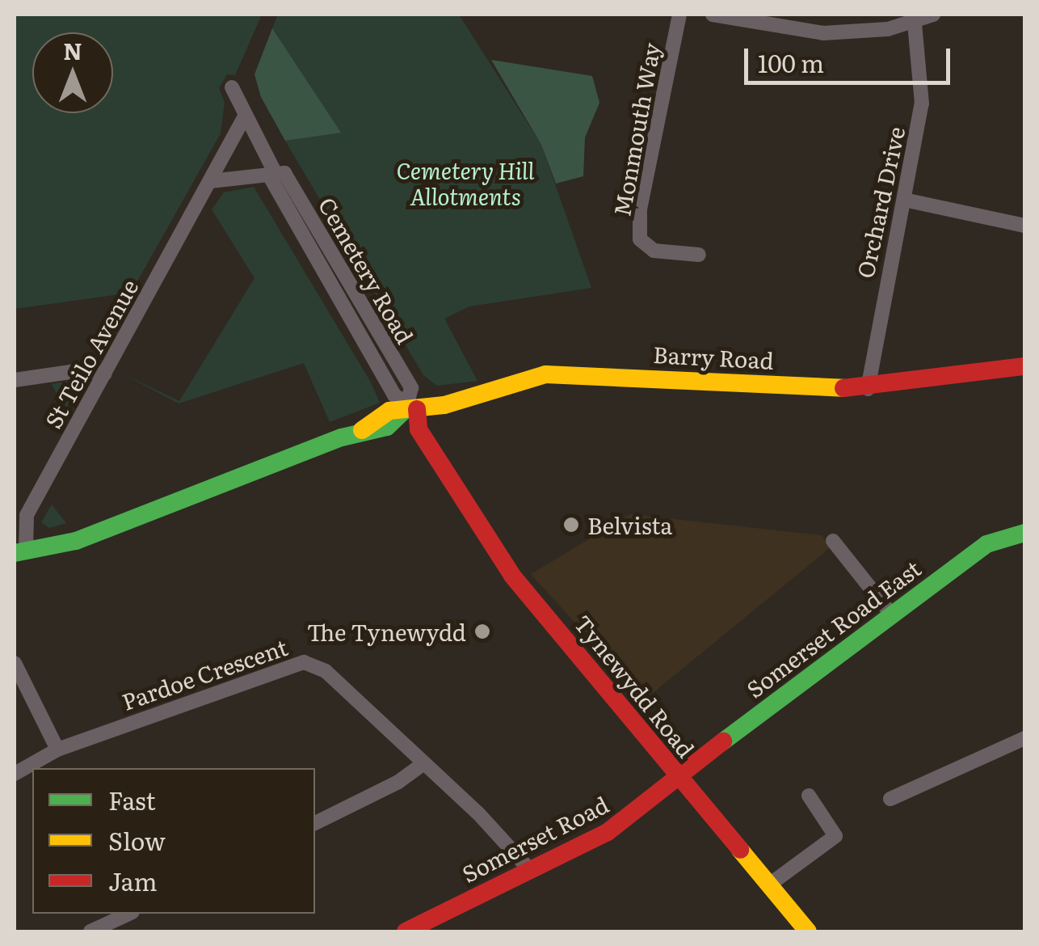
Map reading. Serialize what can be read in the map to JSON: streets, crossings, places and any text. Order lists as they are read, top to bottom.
{
  "streets": {
    "street": [
      "Monmouth Way",
      "Orchard Drive",
      "Cemetery Road",
      "St Teilo Avenue",
      "Barry Road",
      "Somerset Road East",
      "Pardoe Crescent",
      "Tynewydd Road",
      "Somerset Road"
    ]
  },
  "crossings": [
    ["Orchard Drive", "Barry Road"],
    ["Cemetery Road", "St Teilo Avenue"],
    ["Cemetery Road", "Barry Road"],
    ["Cemetery Road", "Tynewydd Road"],
    ["St Teilo Avenue", "Barry Road"],
    ["Barry Road", "Tynewydd Road"],
    ["Somerset Road East", "Tynewydd Road"],
    ["Somerset Road East", "Somerset Road"],
    ["Pardoe Crescent", "Somerset Road"],
    ["Tynewydd Road", "Somerset Road"]
  ],
  "parks": ["Cemetery Hill Allotments"],
  "places": ["Belvista", "The Tynewydd"],
  "legend": ["Fast", "Slow", "Jam"],
  "scale_bar": "100 m",
  "north": "top"
}
